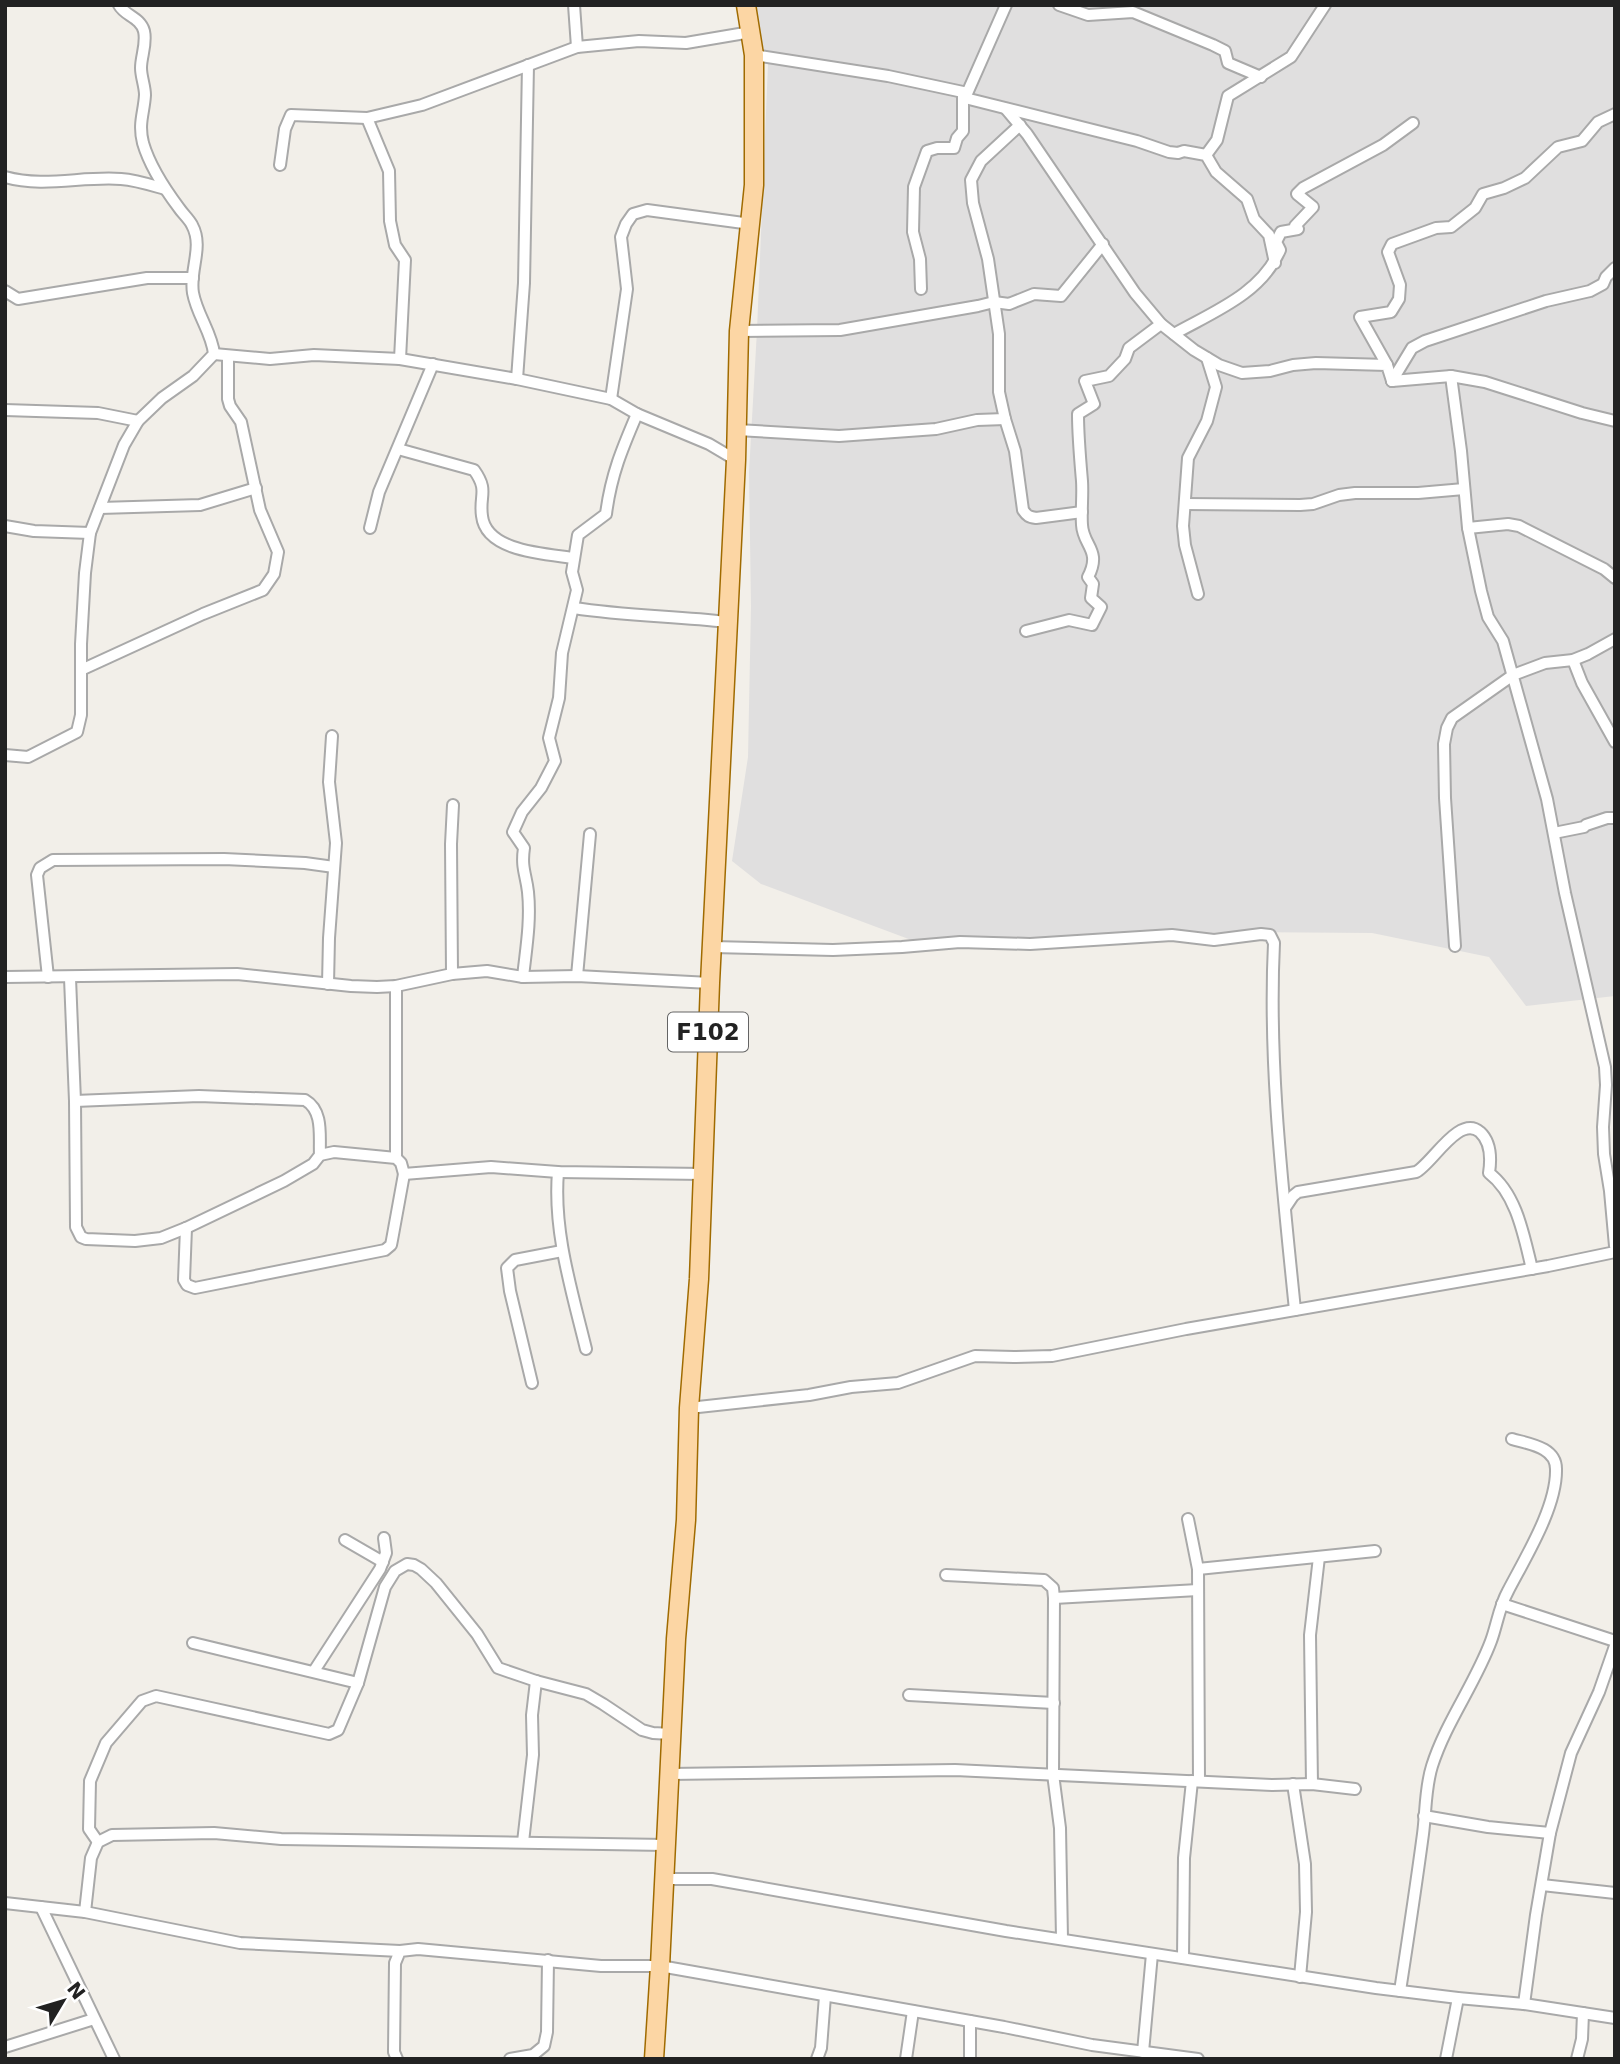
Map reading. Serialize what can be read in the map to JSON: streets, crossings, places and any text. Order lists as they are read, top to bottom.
{
  "streets": {
    "main road": ["F102"]
  },
  "north": "top right"
}
